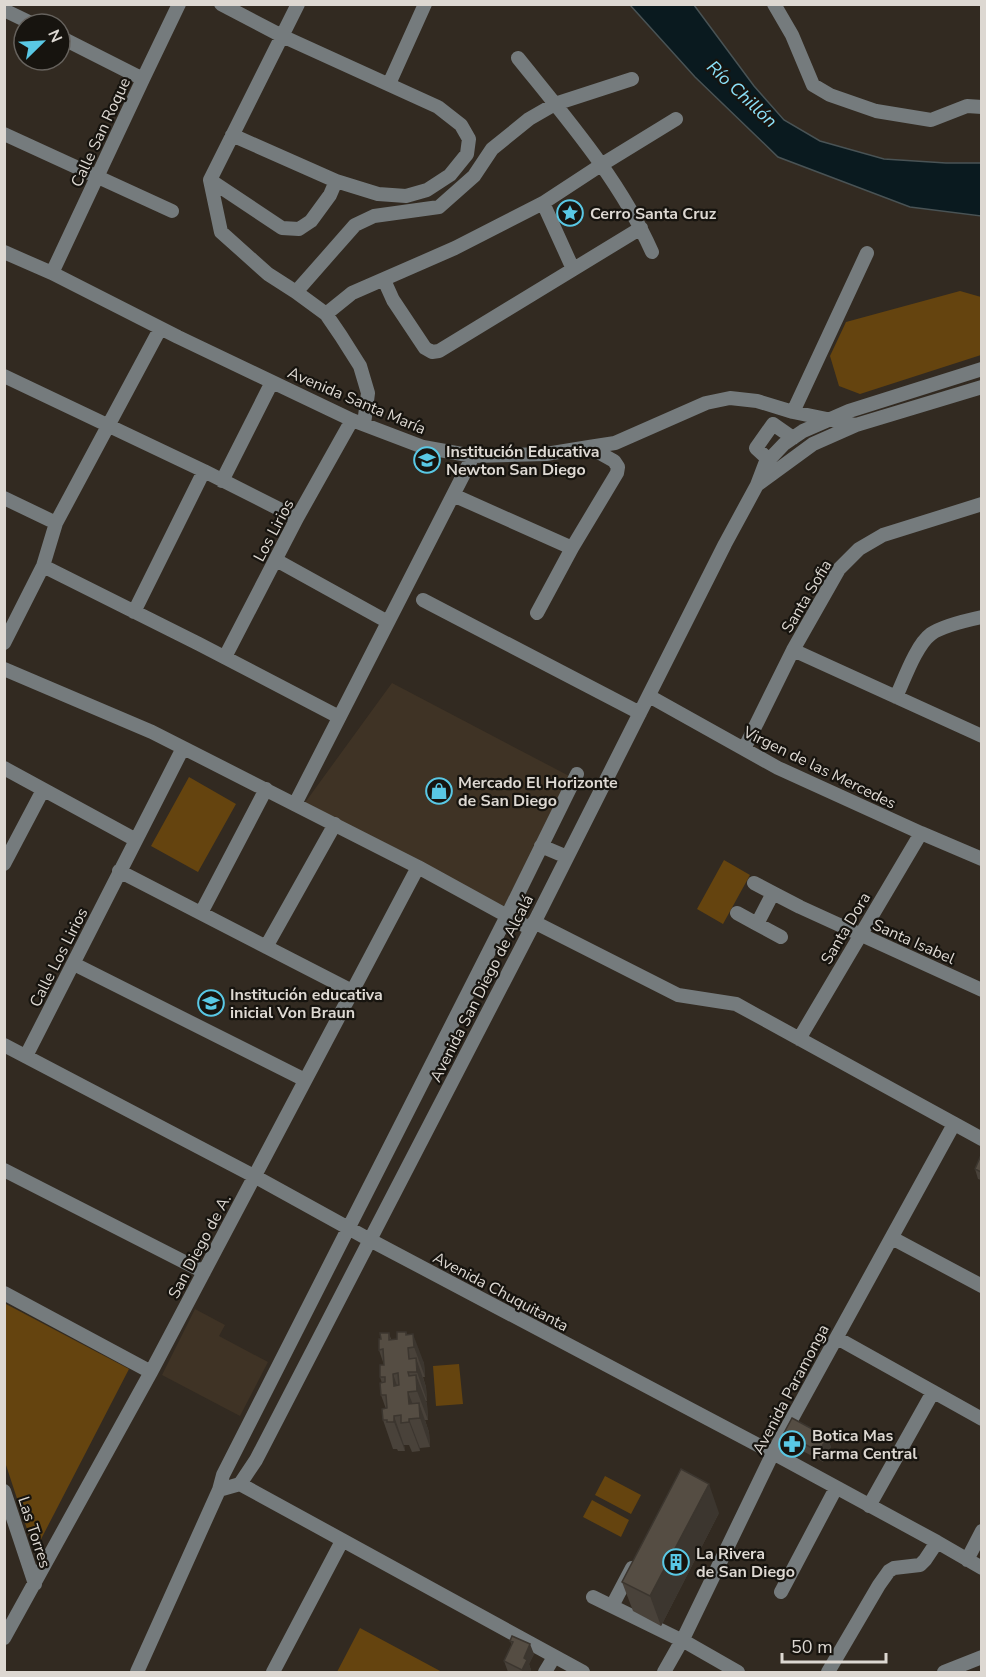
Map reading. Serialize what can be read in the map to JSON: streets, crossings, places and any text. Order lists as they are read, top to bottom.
{
  "streets": {
    "street": [
      "Calle San Roque",
      "Avenida Santa María",
      "Los Lirios",
      "Santa Sofia",
      "Virgen de las Mercedes",
      "Santa Dora",
      "Santa Isabel",
      "Calle Los Lirios",
      "Avenida San Diego de Alcalá",
      "San Diego de A.",
      "Avenida Chuquitanta",
      "Avenida Paramonga",
      "Las Torres"
    ]
  },
  "crossings": [
    ["Calle San Roque", "Avenida Santa María"],
    ["Avenida Santa María", "Los Lirios"],
    ["Avenida Santa María", "Avenida San Diego de Alcalá"],
    ["Santa Sofia", "Virgen de las Mercedes"],
    ["Virgen de las Mercedes", "Santa Dora"],
    ["Virgen de las Mercedes", "Avenida San Diego de Alcalá"],
    ["Santa Dora", "Santa Isabel"],
    ["Calle Los Lirios", "Avenida Chuquitanta"],
    ["Avenida San Diego de Alcalá", "Avenida Chuquitanta"],
    ["San Diego de A.", "Avenida Chuquitanta"],
    ["San Diego de A.", "Las Torres"],
    ["Avenida Chuquitanta", "Avenida Paramonga"]
  ],
  "water": ["Río Chillón"],
  "places": {
    "place": ["Cerro Santa Cruz"],
    "school or university": ["Institución Educativa Newton San Diego", "Institución educativa inicial Von Braun"],
    "shop": ["Mercado El Horizonte de San Diego"],
    "pharmacy": ["Botica Mas Farma Central"],
    "building": ["La Rivera de San Diego"]
  },
  "scale_bar": "50 m",
  "north": "top right"
}
